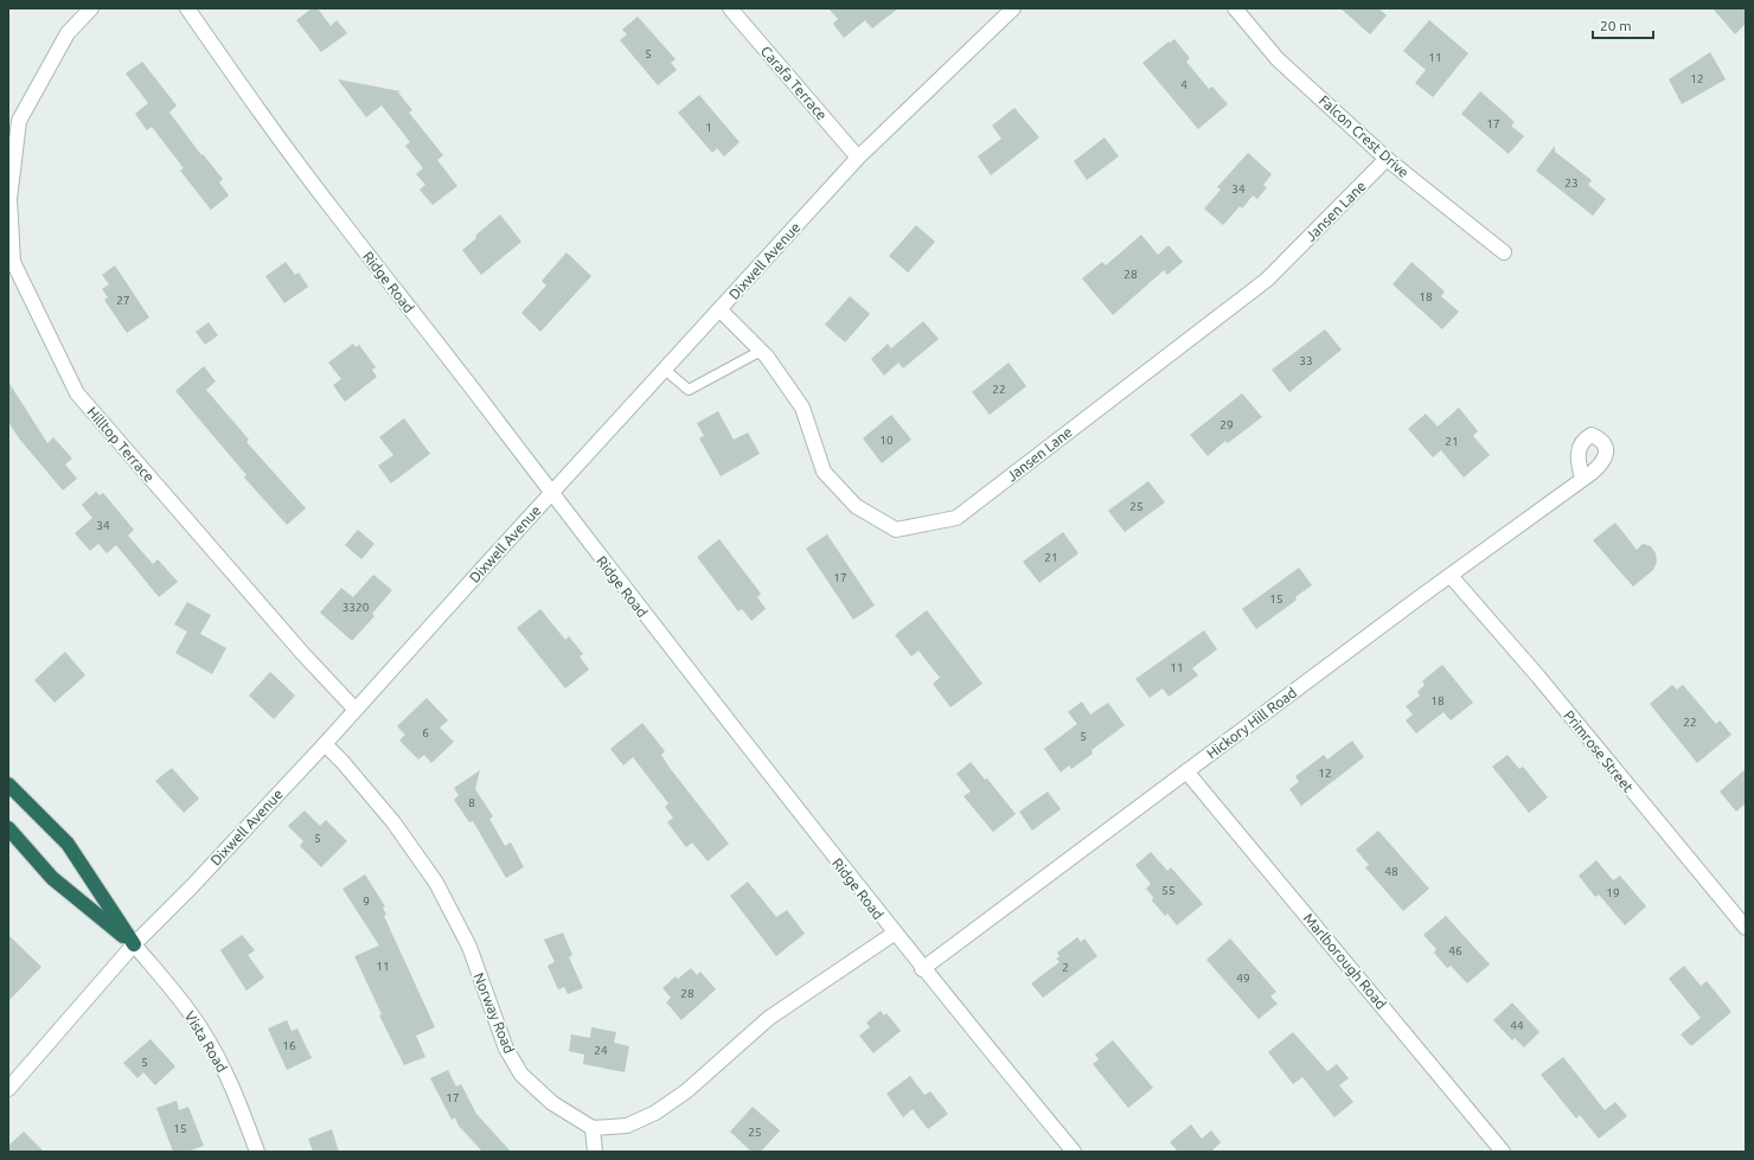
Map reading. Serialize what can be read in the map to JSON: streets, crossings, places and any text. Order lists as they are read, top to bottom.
{
  "streets": {
    "street": [
      "Carafa Terrace",
      "Falcon Crest Drive",
      "Jansen Lane",
      "Dixwell Avenue",
      "Ridge Road",
      "Hilltop Terrace",
      "Hickory Hill Road",
      "Primrose Street",
      "Marlborough Road",
      "Norway Road",
      "Vista Road"
    ]
  },
  "crossings": [
    ["Carafa Terrace", "Dixwell Avenue"],
    ["Falcon Crest Drive", "Jansen Lane"],
    ["Jansen Lane", "Dixwell Avenue"],
    ["Dixwell Avenue", "Ridge Road"],
    ["Dixwell Avenue", "Hilltop Terrace"],
    ["Dixwell Avenue", "Norway Road"],
    ["Dixwell Avenue", "Vista Road"],
    ["Ridge Road", "Hickory Hill Road"],
    ["Hickory Hill Road", "Primrose Street"],
    ["Hickory Hill Road", "Marlborough Road"]
  ],
  "house_numbers": [
    "5",
    "11",
    "12",
    "4",
    "17",
    "1",
    "23",
    "34",
    "28",
    "18",
    "27",
    "33",
    "22",
    "29",
    "10",
    "21",
    "25",
    "34",
    "21",
    "17",
    "15",
    "3320",
    "11",
    "18",
    "22",
    "6",
    "5",
    "12",
    "8",
    "5",
    "48",
    "55",
    "19",
    "9",
    "46",
    "11",
    "2",
    "49",
    "28",
    "44",
    "16",
    "24",
    "5",
    "17",
    "15",
    "25"
  ],
  "scale_bar": "20 m"
}
